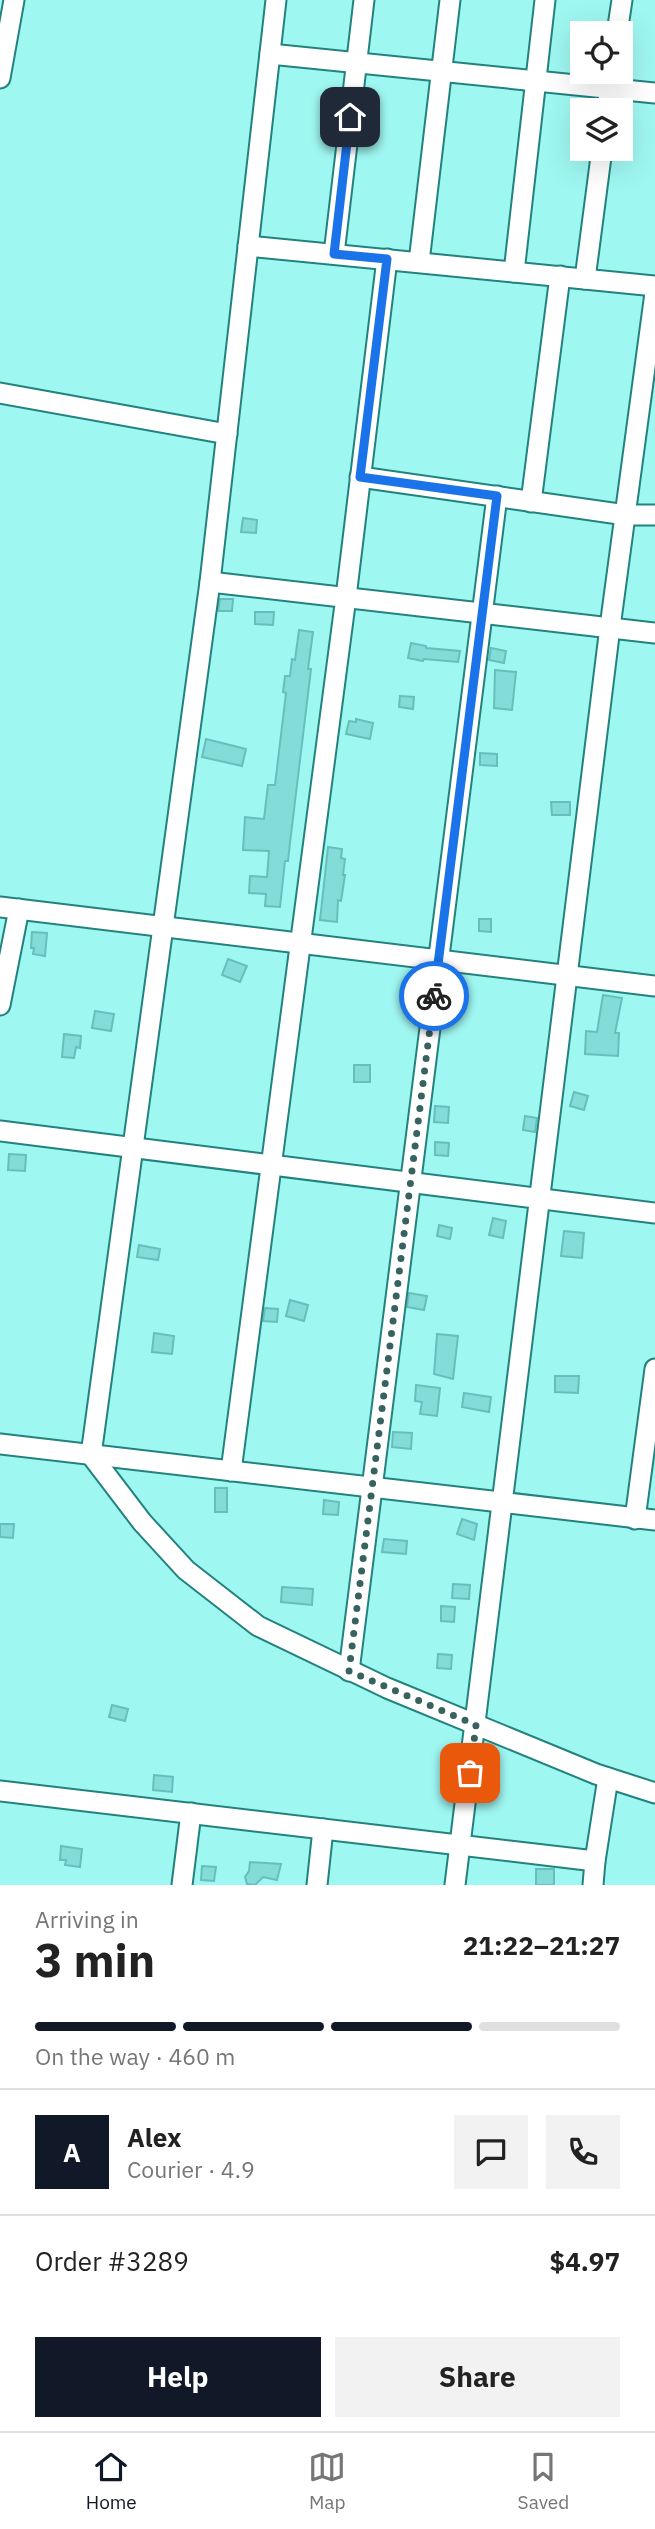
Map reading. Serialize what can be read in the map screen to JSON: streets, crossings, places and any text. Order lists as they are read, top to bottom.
{
  "page": {
    "heading": ["3 min", "Arriving in", "21:22–21:27"],
    "panel": [
      "Alex",
      "Courier · 4.9",
      "Order #3289",
      "$4.97"
    ],
    "bar": "On the way · 460 m",
    "round": "A",
    "buttons": ["Help", "Share"],
    "tabs": ["Home", "Map", "Saved"]
  }
}
